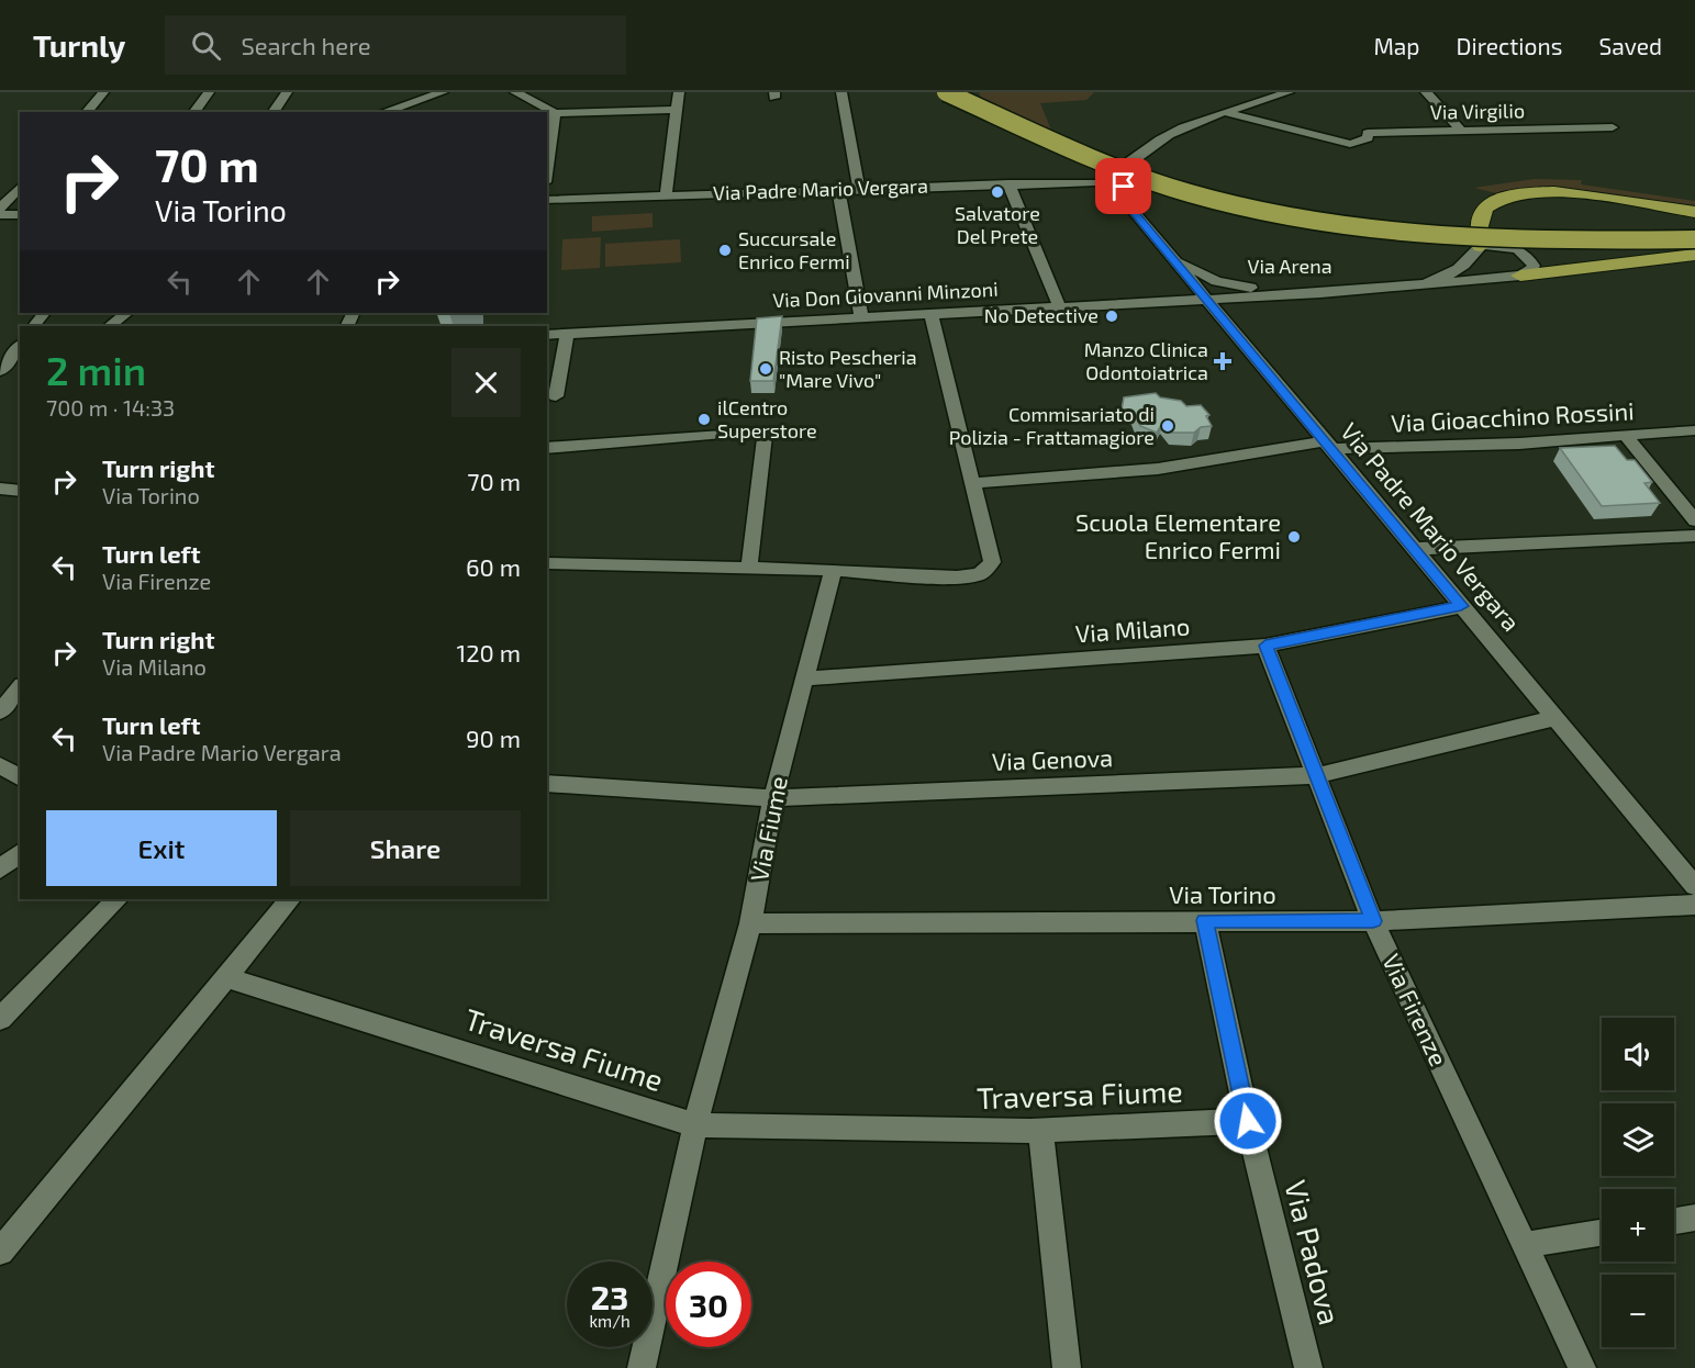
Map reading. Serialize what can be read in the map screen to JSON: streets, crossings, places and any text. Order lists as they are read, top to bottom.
{
  "streets": {
    "street": [
      "Via Virgilio",
      "Via Padre Mario Vergara",
      "Via Arena",
      "Via Don Giovanni Minzoni",
      "Via Gioacchino Rossini",
      "Via Milano",
      "Via Genova",
      "Via Fiume",
      "Via Torino",
      "Via Firenze",
      "Traversa Fiume",
      "Via Padova"
    ]
  },
  "crossings": [
    ["Via Padre Mario Vergara", "Via Arena"],
    ["Via Padre Mario Vergara", "Via Don Giovanni Minzoni"],
    ["Via Padre Mario Vergara", "Via Gioacchino Rossini"],
    ["Via Padre Mario Vergara", "Via Milano"],
    ["Via Padre Mario Vergara", "Via Genova"],
    ["Via Arena", "Via Don Giovanni Minzoni"],
    ["Via Milano", "Via Fiume"],
    ["Via Milano", "Via Firenze"],
    ["Via Genova", "Via Fiume"],
    ["Via Genova", "Via Firenze"],
    ["Via Fiume", "Via Torino"],
    ["Via Fiume", "Traversa Fiume"],
    ["Via Torino", "Via Firenze"],
    ["Via Torino", "Via Padova"],
    ["Traversa Fiume", "Via Padova"]
  ],
  "places": {
    "other": [
      "Salvatore Del Prete",
      "Succursale Enrico Fermi",
      "No Detective",
      "Risto Pescheria \"Mare Vivo\"",
      "ilCentro Superstore",
      "Commisariato di Polizia - Frattamagiore",
      "Scuola Elementare Enrico Fermi"
    ],
    "health": ["Manzo Clinica Odontoiatrica"]
  },
  "page": {
    "header": "Turnly",
    "search": "Search here",
    "nav": ["Map", "Directions", "Saved"],
    "turn": ["70 m", "Via Torino"],
    "heading": ["2 min", "700 m · 14:33"],
    "list": [
      {
        "name": "Turn right",
        "note": "Via Torino",
        "value": "70 m"
      },
      {
        "name": "Turn left",
        "note": "Via Firenze",
        "value": "60 m"
      },
      {
        "name": "Turn right",
        "note": "Via Milano",
        "value": "120 m"
      },
      {
        "name": "Turn left",
        "note": "Via Padre Mario Vergara",
        "value": "90 m"
      }
    ],
    "buttons": ["Exit", "Share"],
    "map_buttons": ["+", "−"],
    "speed": "23 km/h",
    "limit": "30"
  }
}
